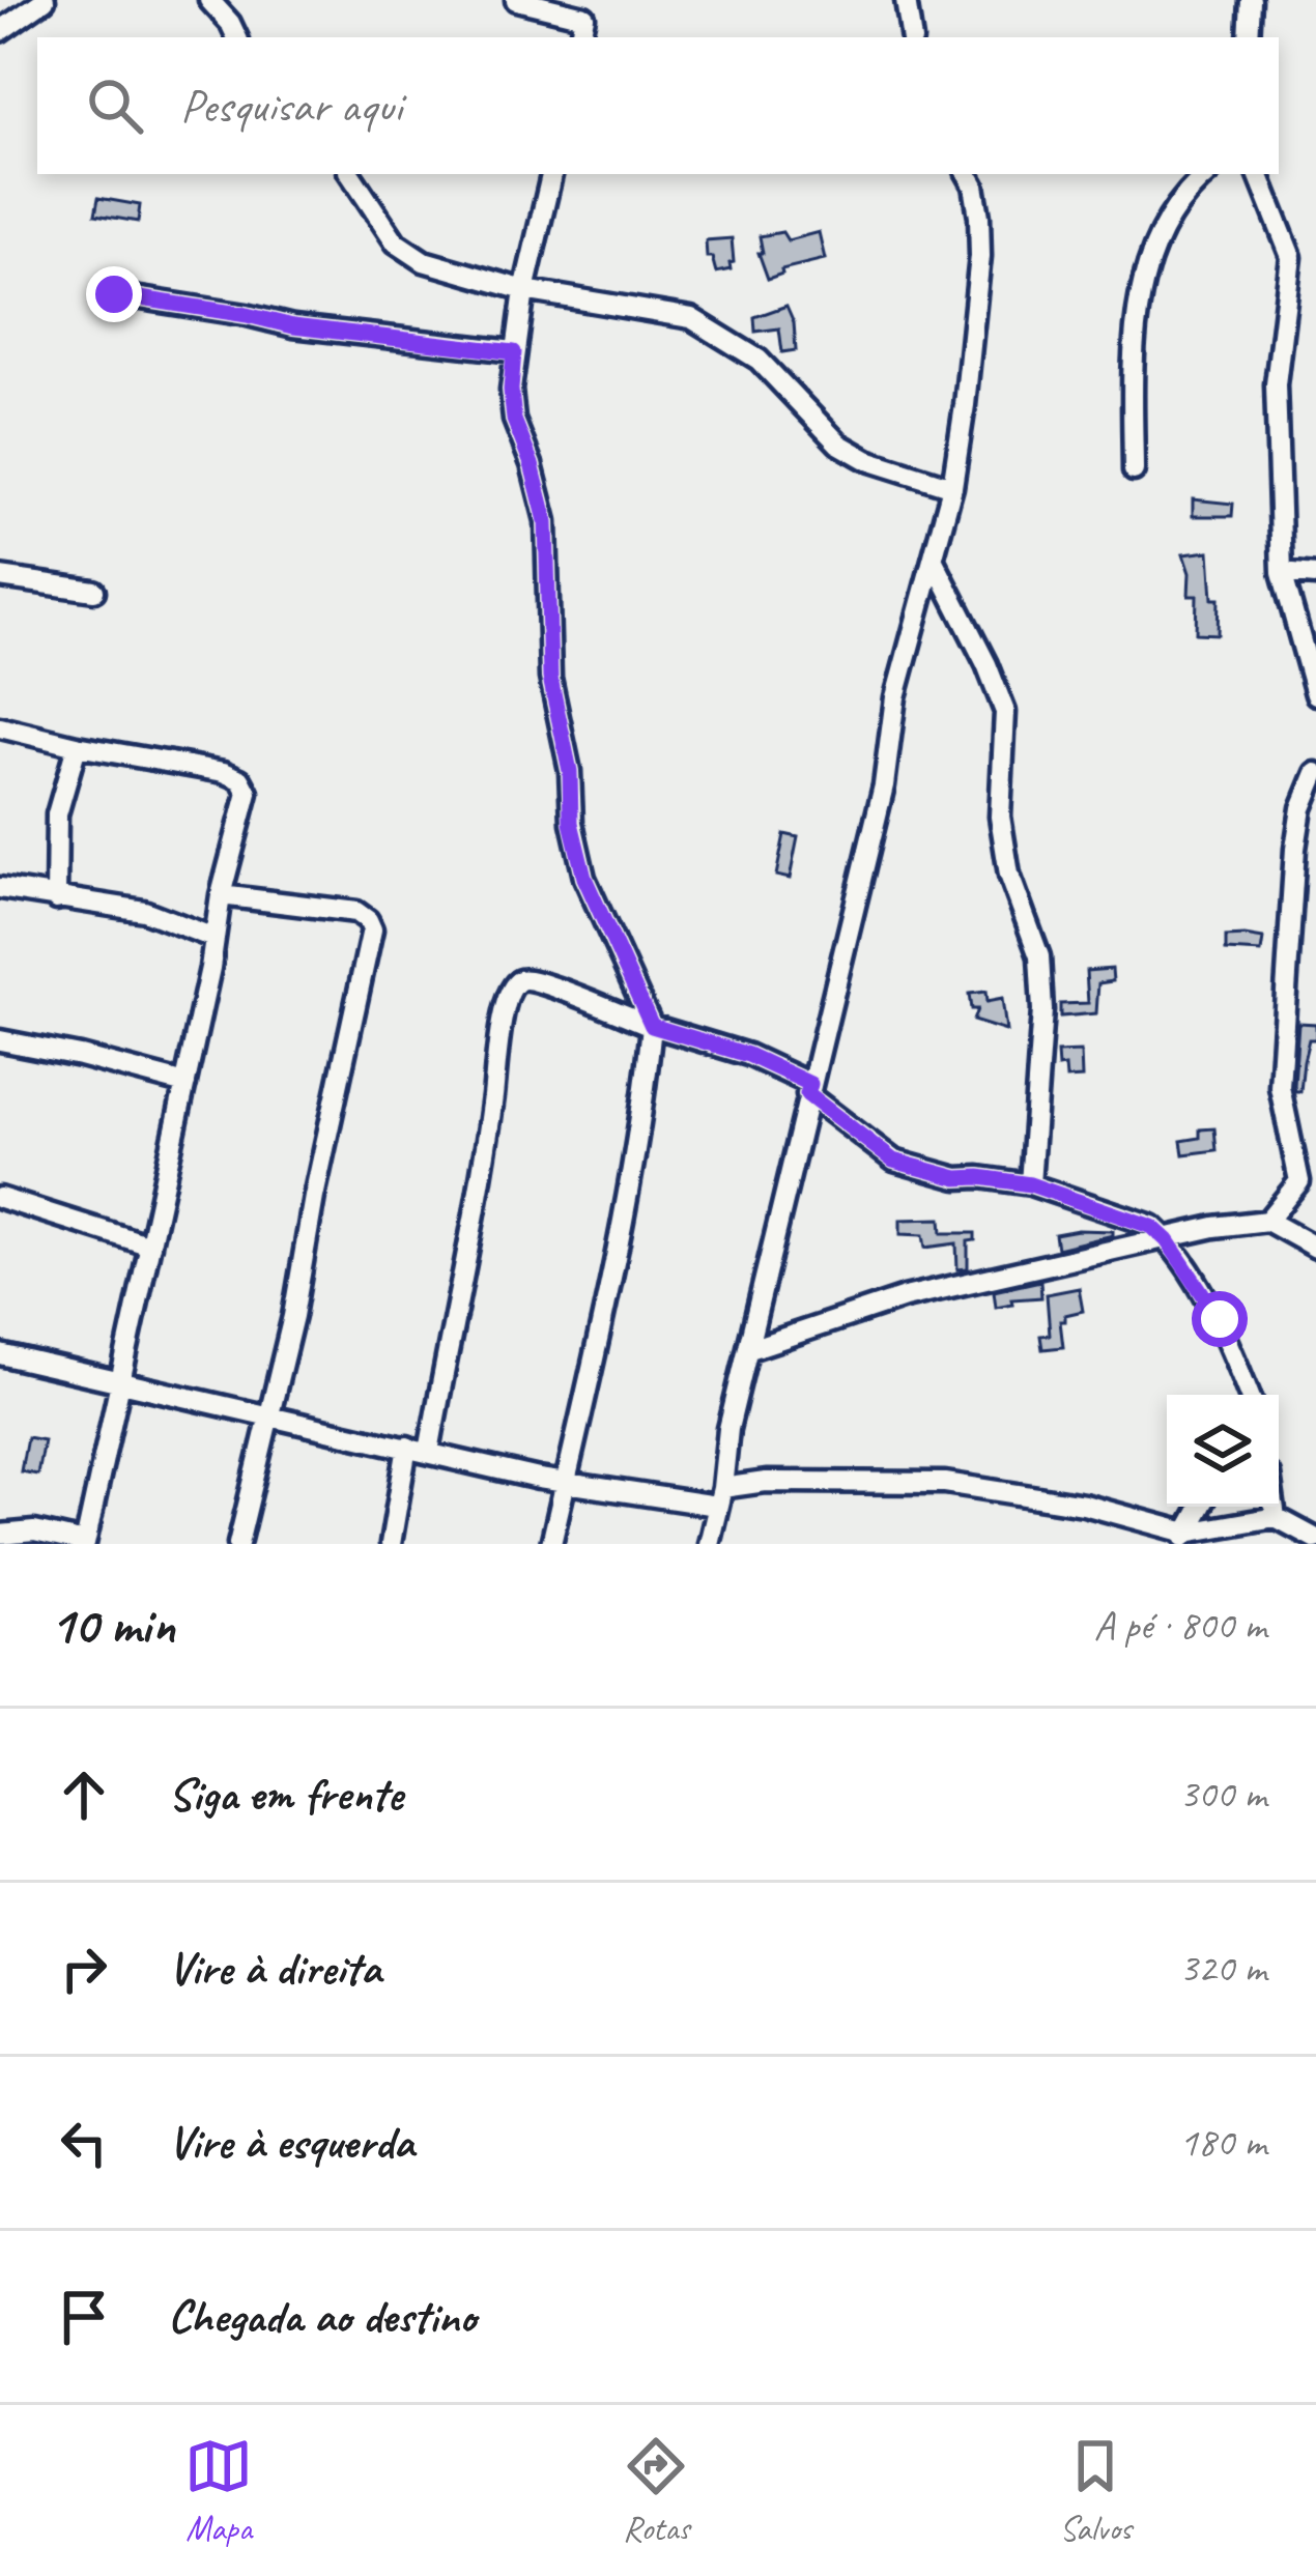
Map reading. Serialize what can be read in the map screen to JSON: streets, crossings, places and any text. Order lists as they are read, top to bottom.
{
  "page": {
    "search": "Pesquisar aqui",
    "heading": ["10 min", "A pé · 800 m"],
    "list": [
      ["Siga em frente", "300 m"],
      ["Vire à direita", "320 m"],
      ["Vire à esquerda", "180 m"],
      "Chegada ao destino"
    ],
    "nav": ["Mapa", "Rotas", "Salvos"]
  }
}
